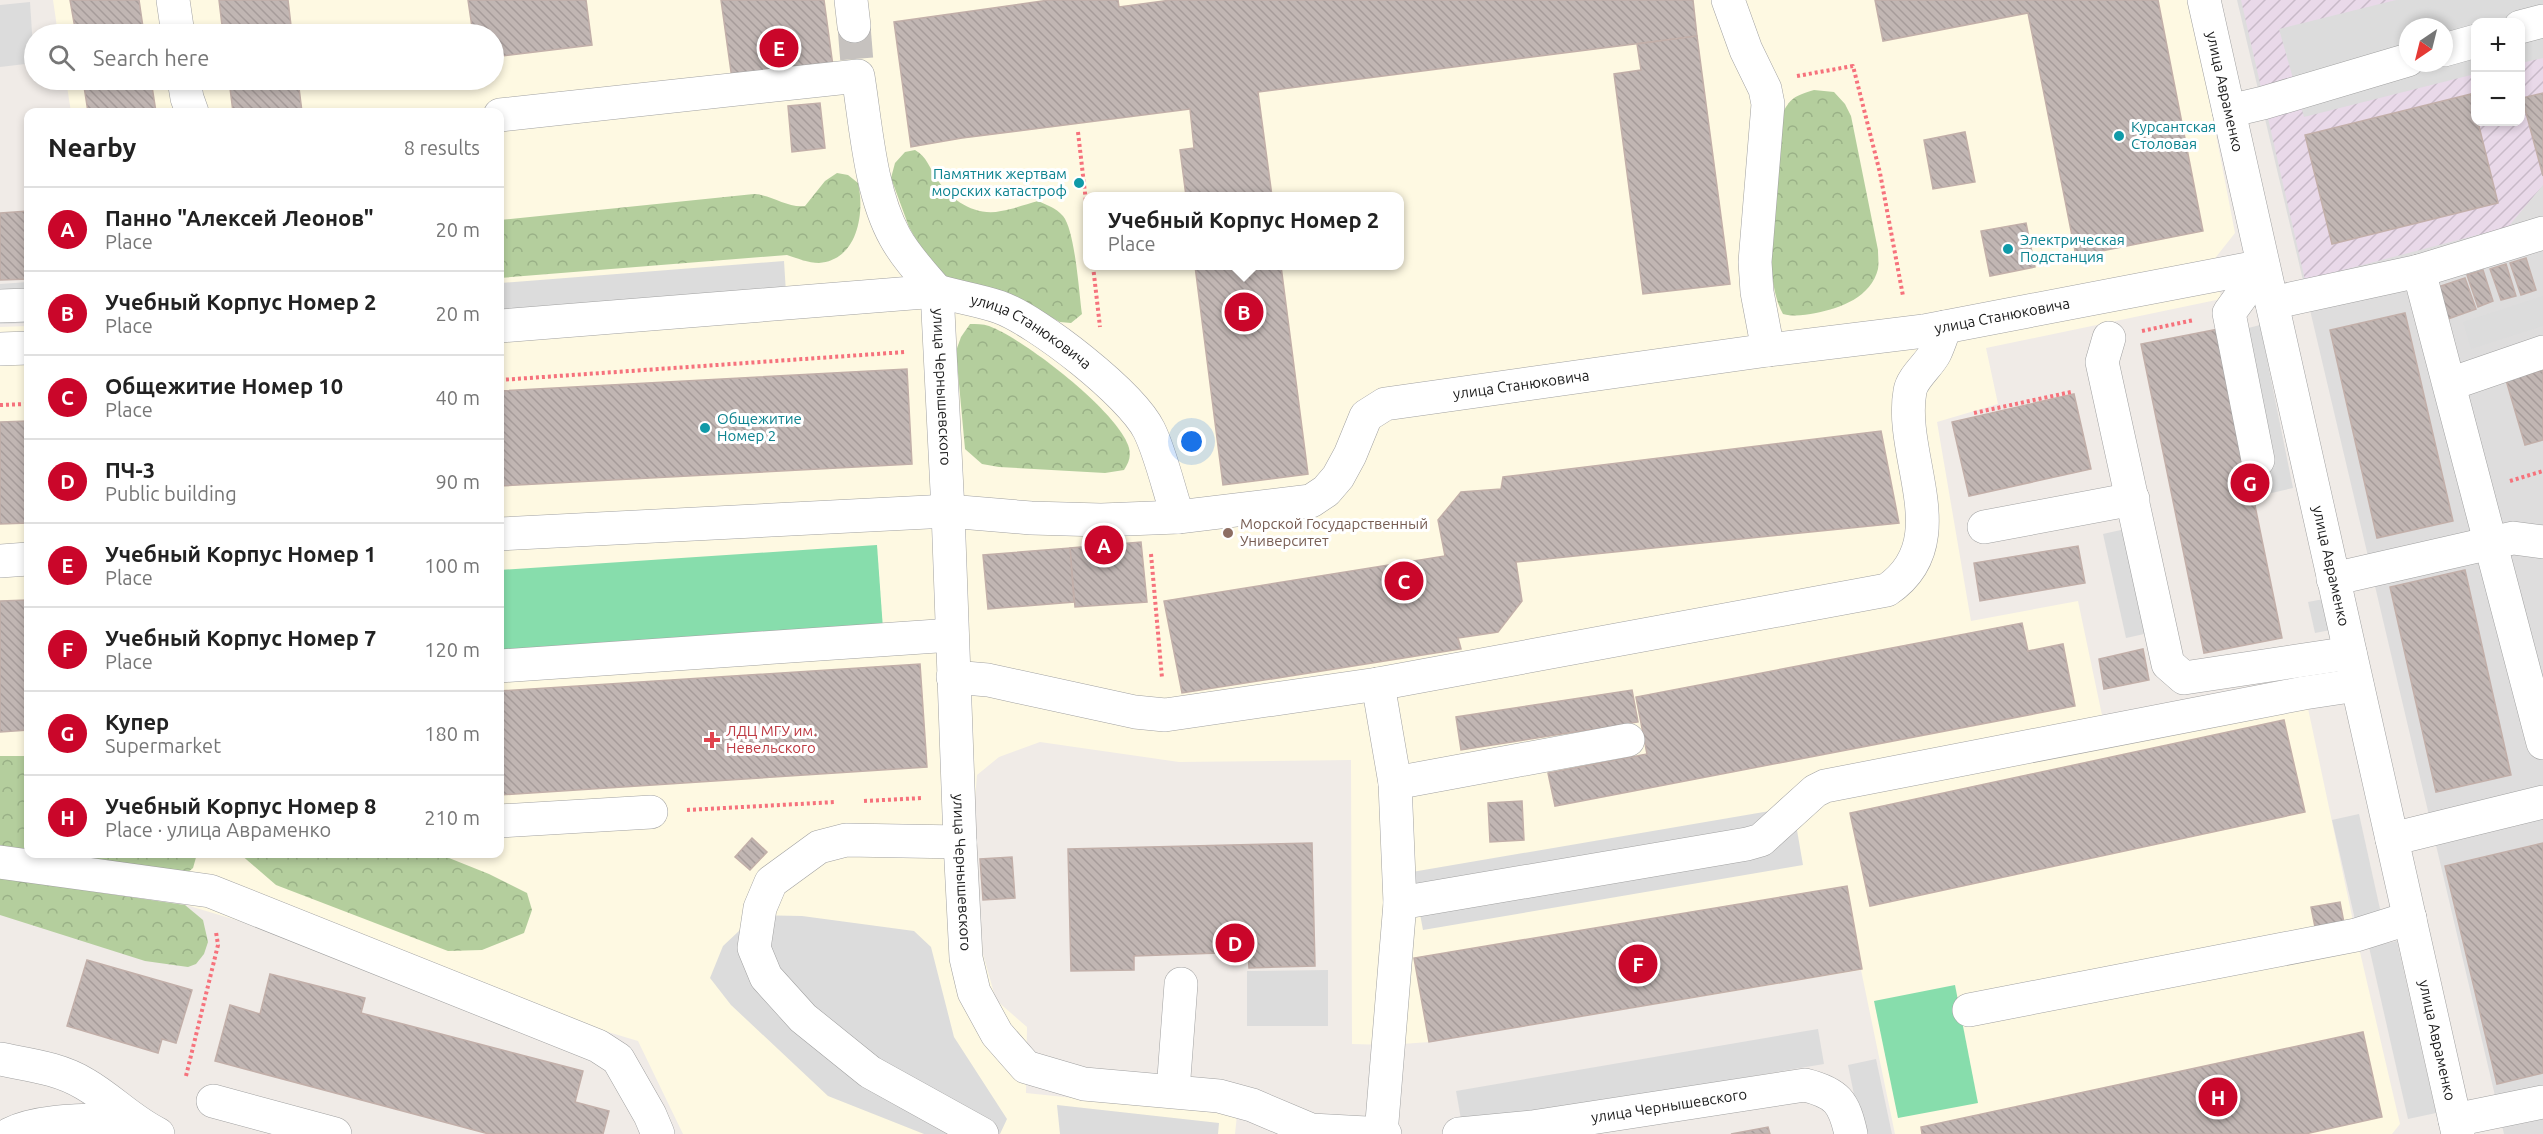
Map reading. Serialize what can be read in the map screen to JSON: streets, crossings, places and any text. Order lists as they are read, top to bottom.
{
  "streets": {
    "street": ["улица Авраменко", "улица Станюковича", "улица Чернышевского"]
  },
  "crossings": [
    ["улица Авраменко", "улица Станюковича"],
    ["улица Станюковича", "улица Чернышевского"]
  ],
  "places": {
    "other": [
      "Курсантская Столовая",
      "Памятник жертвам морских катастроф",
      "Электрическая Подстанция",
      "Общежитие Номер 2",
      "Морской Государственный Университет"
    ],
    "health": ["ЛДЦ МГУ им. Невельского"]
  },
  "north": "bottom left",
  "page": {
    "map_buttons": ["+", "−"],
    "search": "Search here",
    "pins": [
      "E",
      "B",
      "G",
      "A",
      "C",
      "D",
      "F",
      "H"
    ],
    "heading": ["Nearby", "8 results"],
    "list": [
      {
        "mark": "A",
        "name": "Панно \"Алексей Леонов\"",
        "note": "Place",
        "value": "20 m"
      },
      {
        "mark": "B",
        "name": "Учебный Корпус Номер 2",
        "note": "Place",
        "value": "20 m"
      },
      {
        "mark": "C",
        "name": "Общежитие Номер 10",
        "note": "Place",
        "value": "40 m"
      },
      {
        "mark": "D",
        "name": "ПЧ-3",
        "note": "Public building",
        "value": "90 m"
      },
      {
        "mark": "E",
        "name": "Учебный Корпус Номер 1",
        "note": "Place",
        "value": "100 m"
      },
      {
        "mark": "F",
        "name": "Учебный Корпус Номер 7",
        "note": "Place",
        "value": "120 m"
      },
      {
        "mark": "G",
        "name": "Купер",
        "note": "Supermarket",
        "value": "180 m"
      },
      {
        "mark": "H",
        "name": "Учебный Корпус Номер 8",
        "note": "Place · улица Авраменко",
        "value": "210 m"
      }
    ],
    "popup": ["Учебный Корпус Номер 2", "Place"]
  }
}
